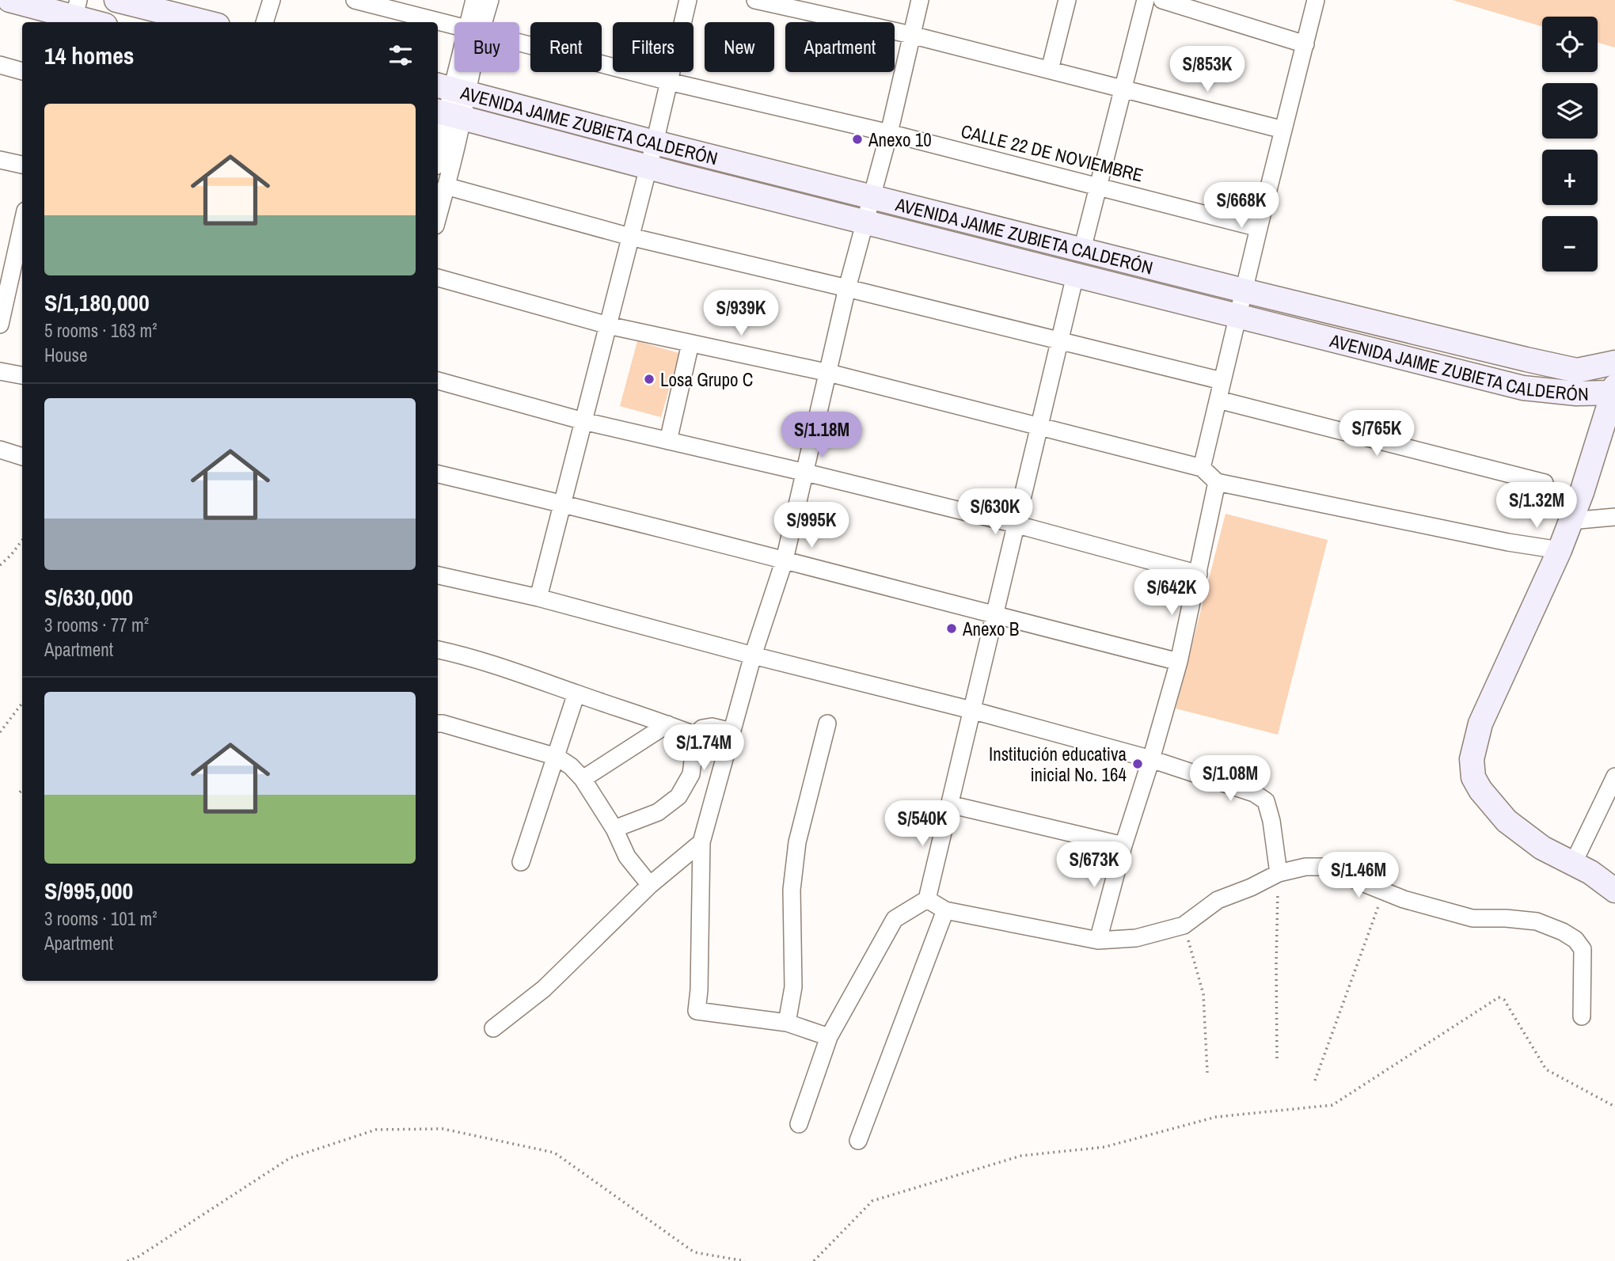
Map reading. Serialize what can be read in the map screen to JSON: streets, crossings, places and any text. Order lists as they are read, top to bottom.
{
  "streets": {
    "street": ["AVENIDA JAIME ZUBIETA CALDERÓN", "CALLE 22 DE NOVIEMBRE"]
  },
  "places": [
    "Anexo 10",
    "Losa Grupo C",
    "Anexo B",
    "Institución educativa inicial No. 164"
  ],
  "page": {
    "map_buttons": ["+", "−"],
    "chip": [
      "Buy",
      "Rent",
      "Filters",
      "New",
      "Apartment"
    ],
    "heading": "14 homes",
    "price": [
      "S/853K",
      "S/668K",
      "S/939K",
      "S/765K",
      "S/1.18M",
      "S/1.32M",
      "S/630K",
      "S/995K",
      "S/642K",
      "S/1.74M",
      "S/1.08M",
      "S/540K",
      "S/673K",
      "S/1.46M"
    ],
    "list": [
      {
        "name": "S/1,180,000",
        "note": "5 rooms · 163 m² · House"
      },
      {
        "name": "S/630,000",
        "note": "3 rooms · 77 m² · Apartment"
      },
      {
        "name": "S/995,000",
        "note": "3 rooms · 101 m² · Apartment"
      }
    ]
  }
}
